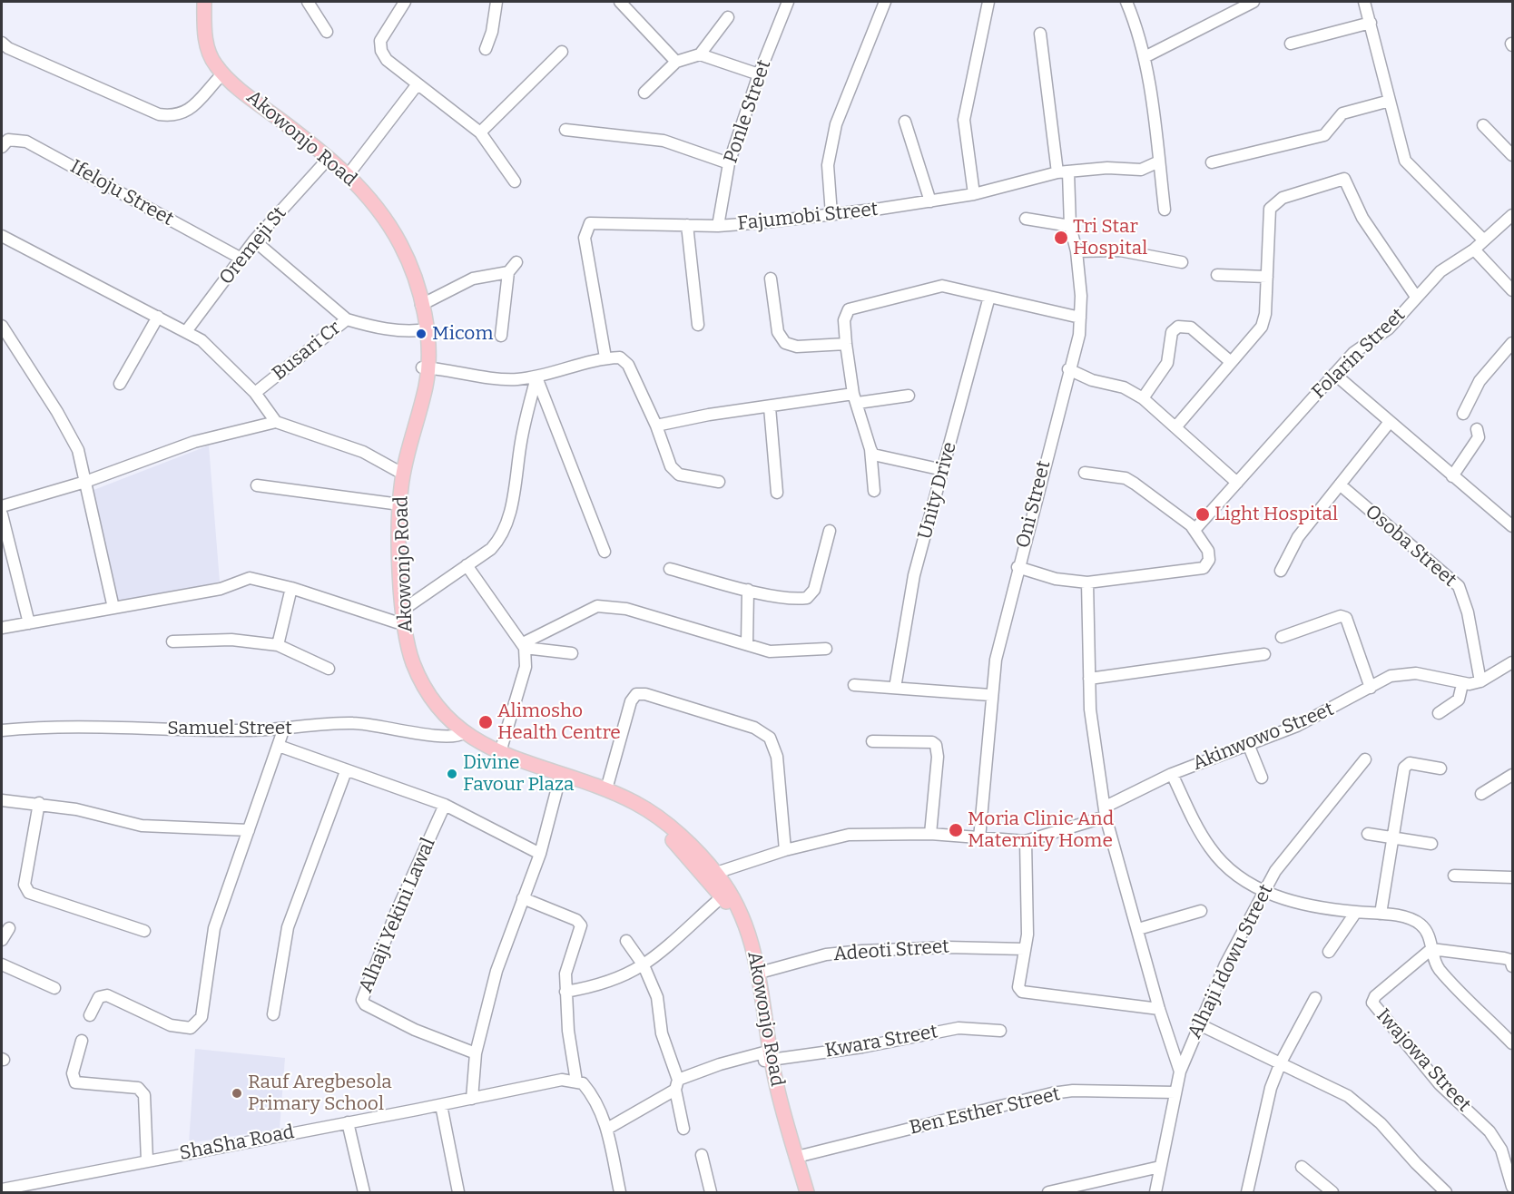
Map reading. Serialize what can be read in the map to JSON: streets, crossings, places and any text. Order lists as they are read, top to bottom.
{
  "streets": {
    "main road": ["Akowonjo Road"],
    "street": [
      "Ponle Street",
      "Ifeloju Street",
      "Fajumobi Street",
      "Oremeji St",
      "Busari Cr",
      "Folarin Street",
      "Unity Drive",
      "Oni Street",
      "Osoba Street",
      "Samuel Street",
      "Akinwowo Street",
      "Alhaji Yekini Lawal",
      "Adeoti Street",
      "Alhaji Idowu Street",
      "Kwara Street",
      "Iwajowa Street",
      "Ben Esther Street",
      "ShaSha Road"
    ]
  },
  "crossings": [
    ["Ponle Street", "Fajumobi Street"],
    ["Akowonjo Road", "Oremeji St"],
    ["Akowonjo Road", "Busari Cr"],
    ["Akowonjo Road", "Samuel Street"],
    ["Akowonjo Road", "Adeoti Street"],
    ["Akowonjo Road", "Kwara Street"],
    ["Akowonjo Road", "Ben Esther Street"],
    ["Ifeloju Street", "Oremeji St"],
    ["Fajumobi Street", "Oni Street"],
    ["Osoba Street", "Akinwowo Street"],
    ["Alhaji Idowu Street", "Ben Esther Street"]
  ],
  "places": [
    "Tri Star Hospital",
    "Micom",
    "Light Hospital",
    "Alimosho Health Centre",
    "Divine Favour Plaza",
    "Moria Clinic And Maternity Home",
    "Rauf Aregbesola Primary School"
  ]
}
